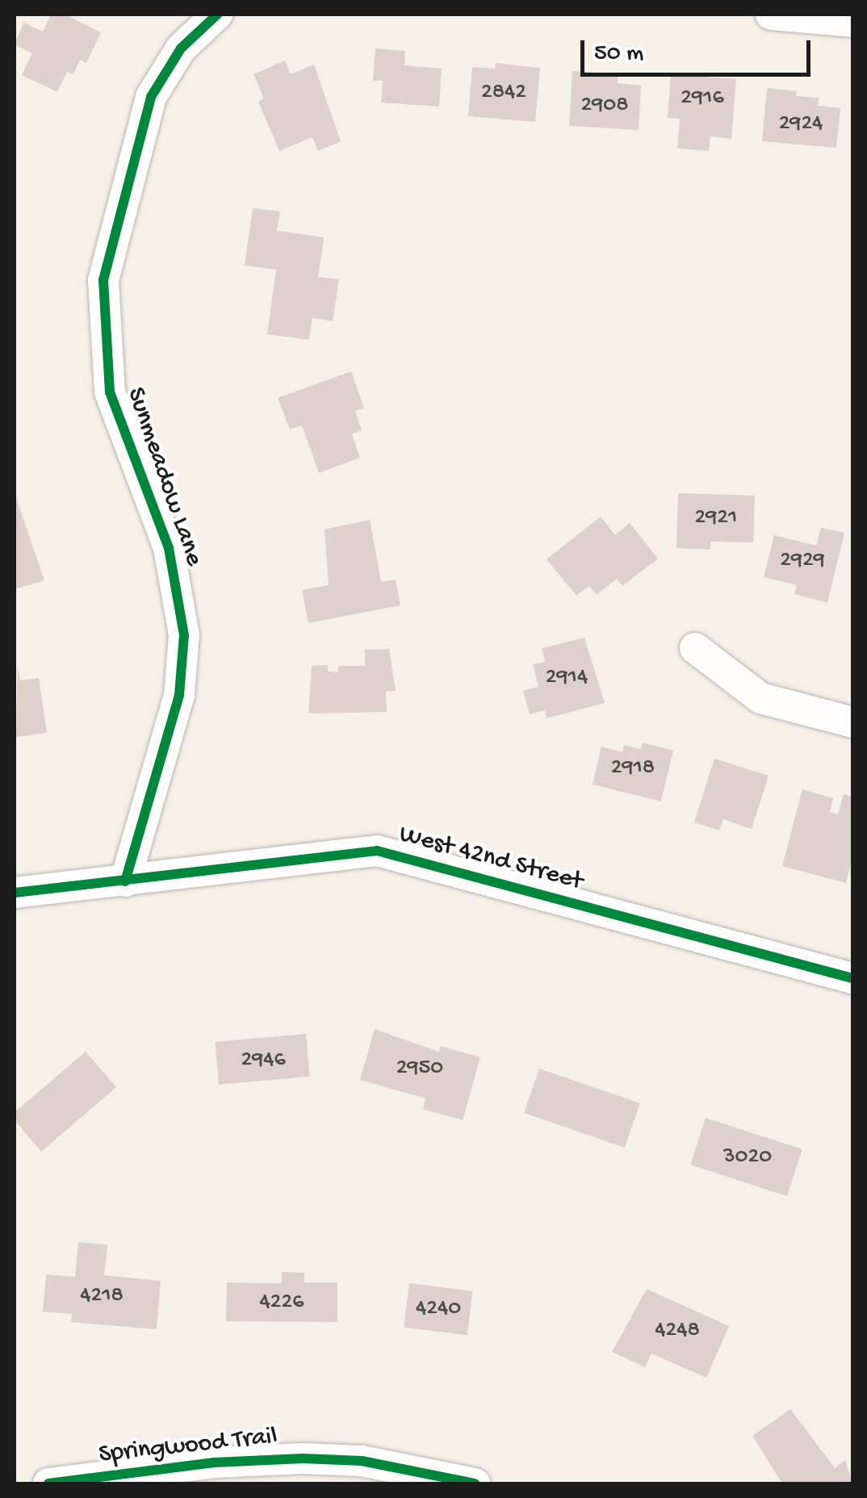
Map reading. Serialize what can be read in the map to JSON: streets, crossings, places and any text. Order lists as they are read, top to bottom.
{
  "streets": {
    "street": ["Sunmeadow Lane", "West 42nd Street", "Springwood Trail"]
  },
  "crossings": [
    ["Sunmeadow Lane", "West 42nd Street"]
  ],
  "house_numbers": [
    "2842",
    "2916",
    "2908",
    "2924",
    "2921",
    "2929",
    "2914",
    "2918",
    "2946",
    "2950",
    "3020",
    "4218",
    "4226",
    "4240",
    "4248"
  ],
  "scale_bar": "50 m"
}
